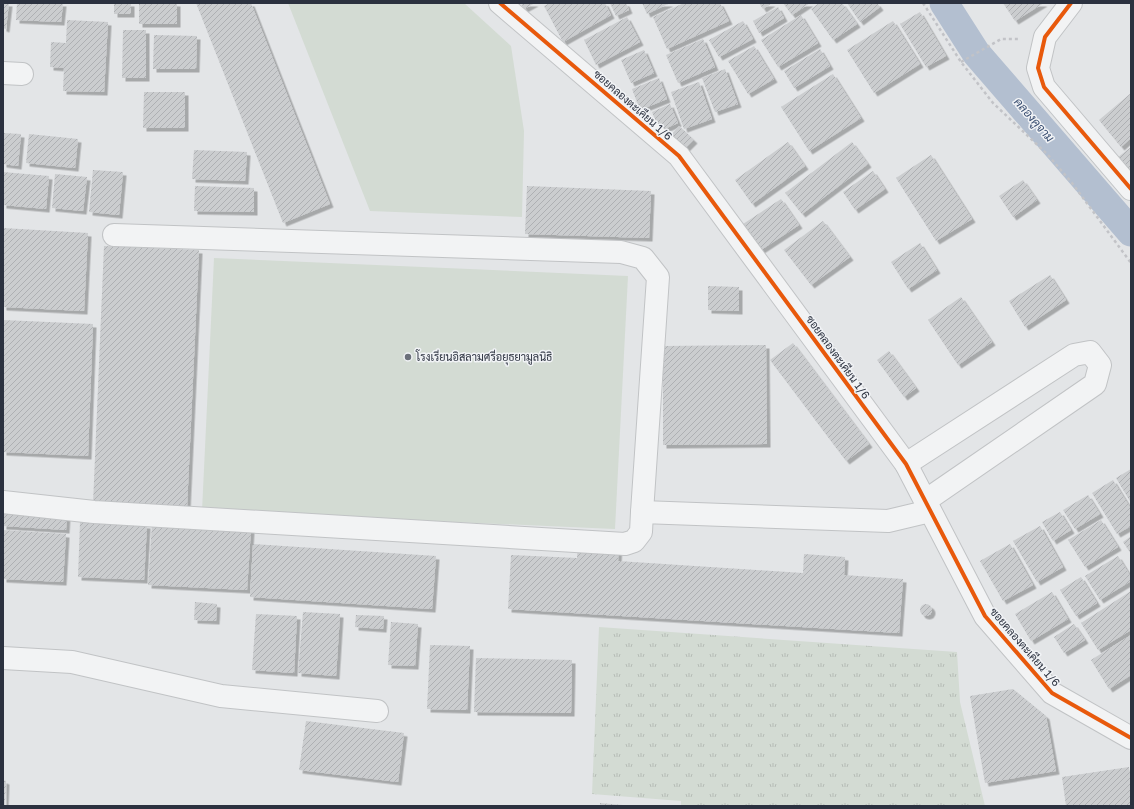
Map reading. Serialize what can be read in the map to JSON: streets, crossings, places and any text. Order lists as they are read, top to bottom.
{
  "streets": {
    "street": ["ซอยคลองตะเคียน 1/6"]
  },
  "water": ["คลองคูจาม"],
  "places": ["โรงเรียนอิสลามศรีอยุธยามูลนิธิ"]
}
